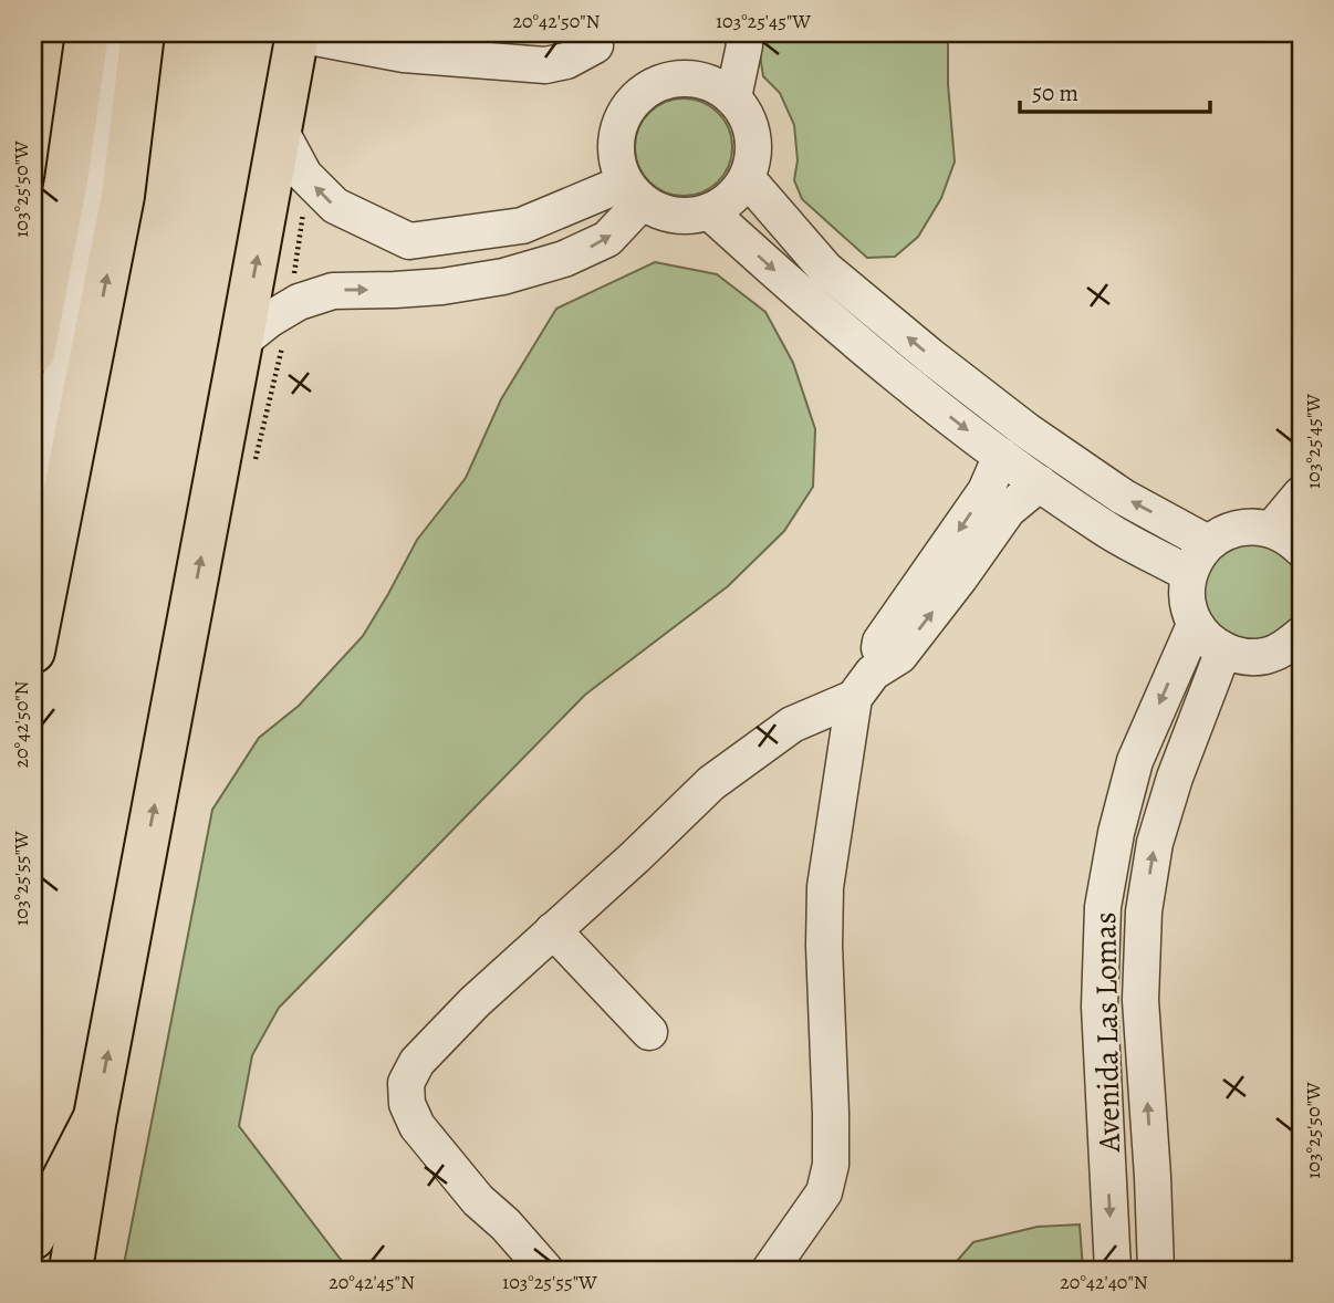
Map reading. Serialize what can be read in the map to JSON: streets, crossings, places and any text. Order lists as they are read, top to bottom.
{
  "streets": {
    "street": ["Avenida Las Lomas"]
  },
  "scale_bar": "50 m",
  "coordinates": [
    "20°42'50\"N",
    "103°25'45\"W",
    "103°25'50\"W",
    "103°25'55\"W",
    "20°42'45\"N",
    "20°42'40\"N"
  ]
}
